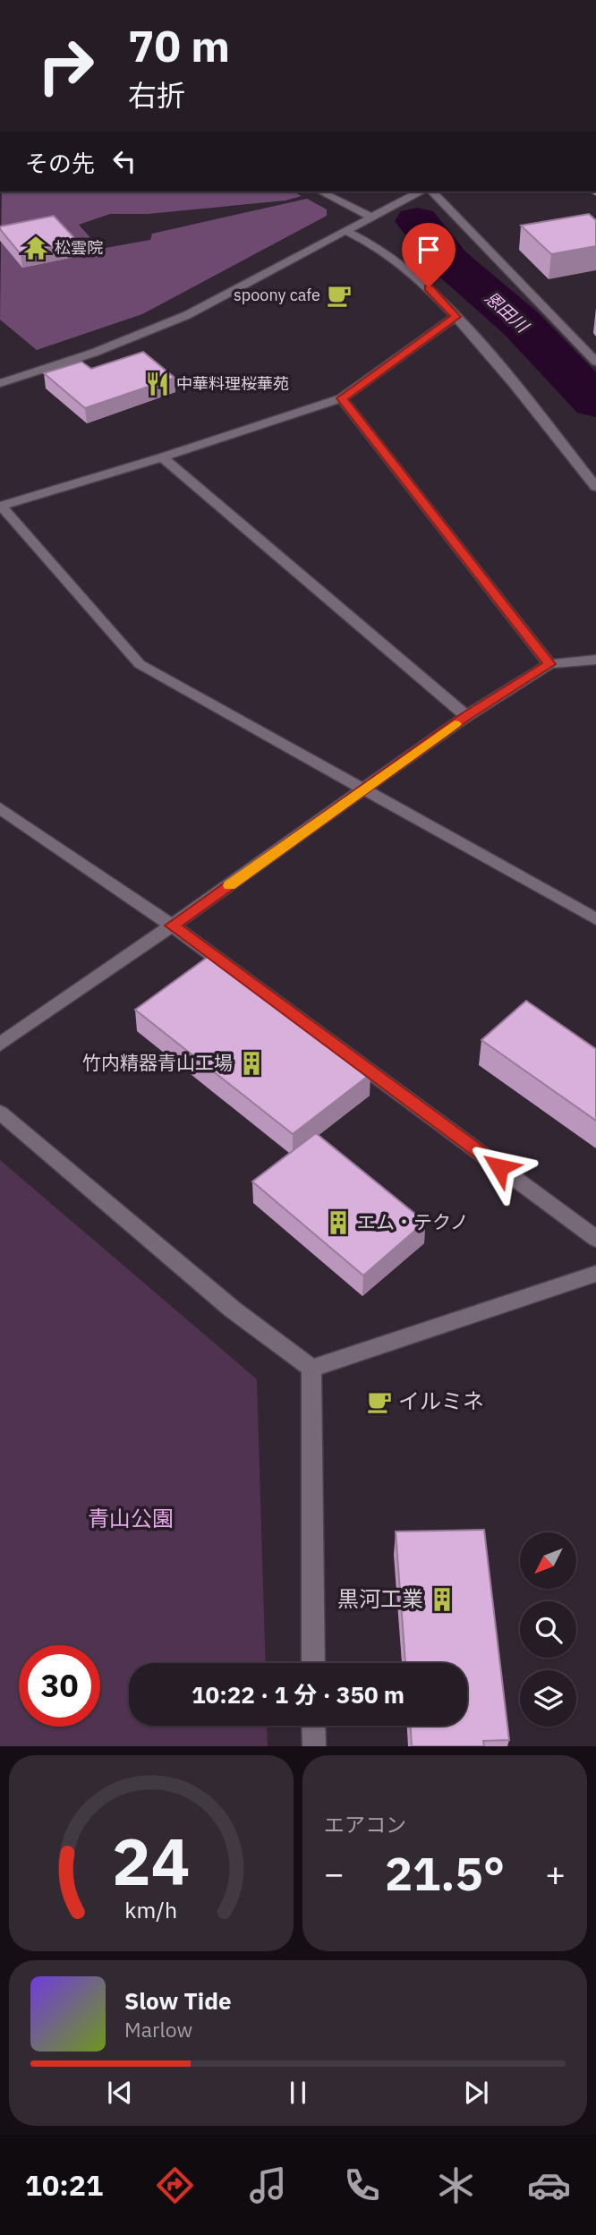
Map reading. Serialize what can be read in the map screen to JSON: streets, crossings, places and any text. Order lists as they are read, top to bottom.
{
  "water": ["恩田川"],
  "parks": ["青山公園"],
  "places": {
    "temple": ["松雲院"],
    "cafe": ["spoony cafe", "イルミネ"],
    "restaurant": ["中華料理桜華苑"],
    "building": ["竹内精器青山工場", "エム・テクノ", "黒河工業"]
  },
  "north": "bottom left",
  "page": {
    "turn": ["70 m", "右折"],
    "then": "その先",
    "limit": "30",
    "trip": "10:22 · 1 分 · 350 m",
    "tile": "エアコン",
    "heat": ["−", "21.5°", "+"],
    "song": ["Slow Tide", "Marlow"],
    "tabs": "10:21",
    "gauge": ["24", "km/h"]
  }
}
